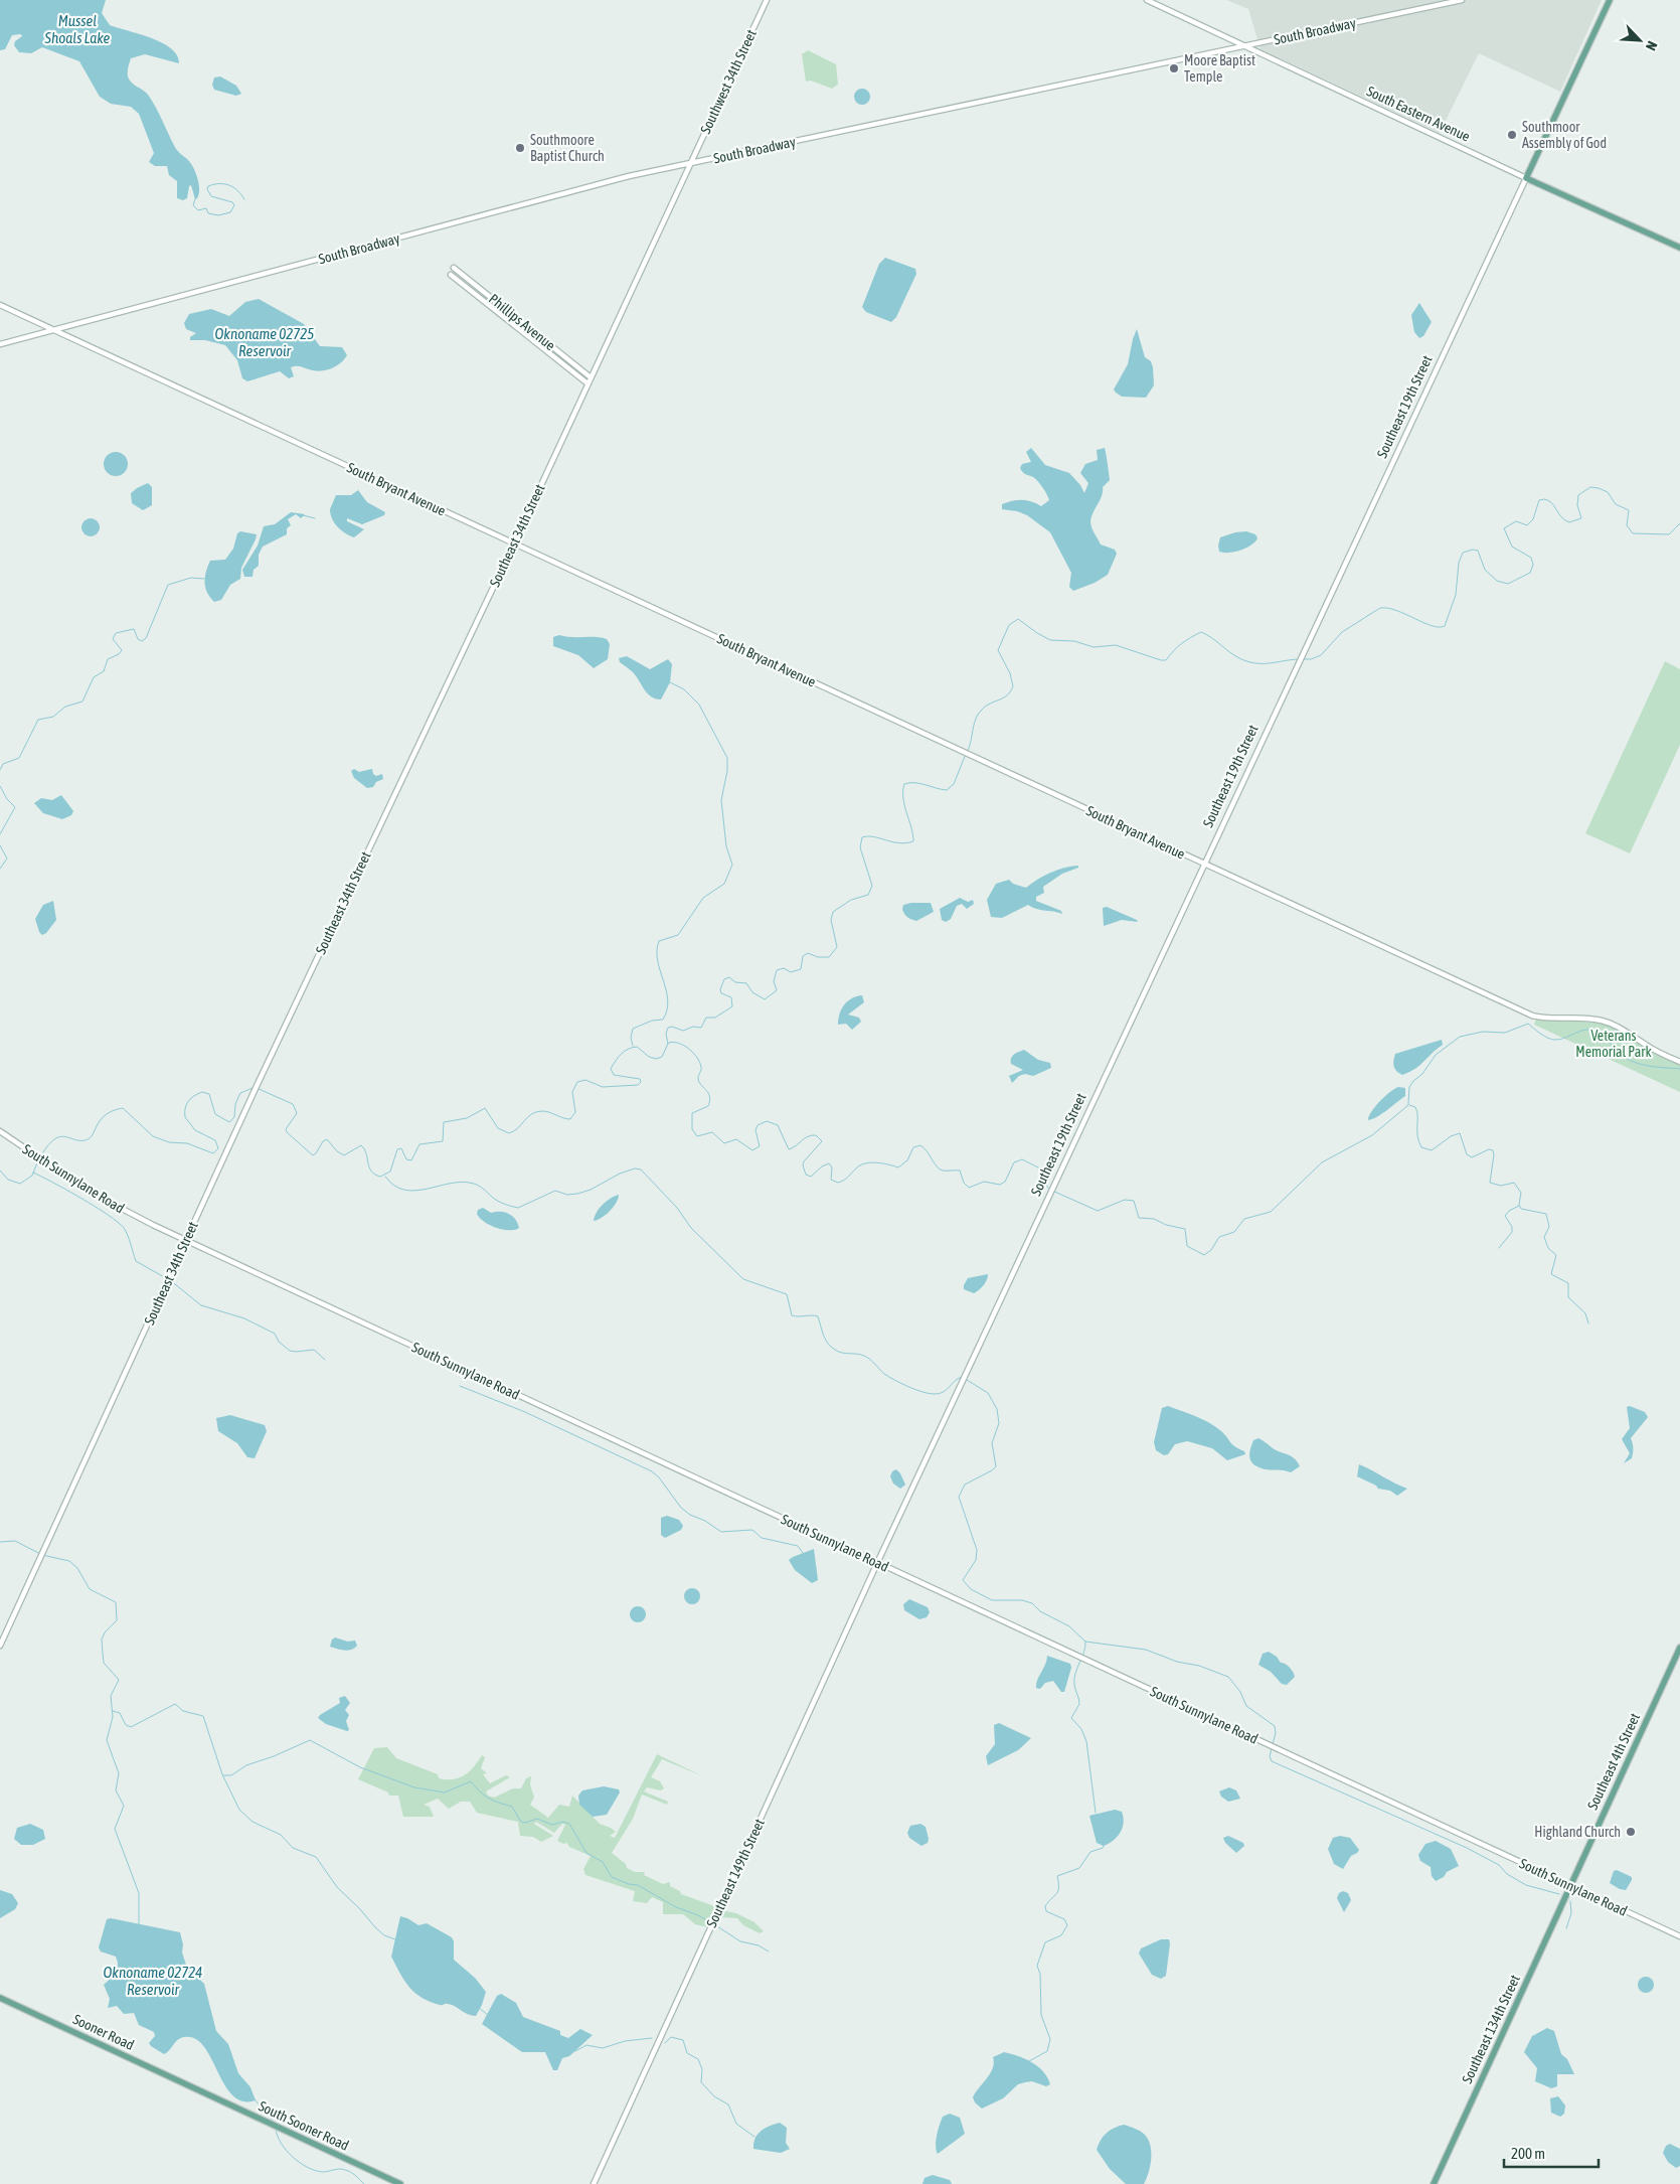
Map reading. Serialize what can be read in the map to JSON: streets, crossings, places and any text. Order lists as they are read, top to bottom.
{
  "streets": {
    "main road": [
      "South Eastern Avenue",
      "Southeast 19th Street",
      "Southeast 4th Street",
      "Southeast 134th Street",
      "Sooner Road",
      "South Sooner Road"
    ],
    "street": [
      "South Broadway",
      "Southwest 34th Street",
      "Phillips Avenue",
      "South Bryant Avenue",
      "Southeast 34th Street",
      "South Sunnylane Road",
      "Southeast 149th Street"
    ]
  },
  "crossings": [
    ["South Broadway", "Southwest 34th Street"],
    ["South Broadway", "South Eastern Avenue"],
    ["South Broadway", "South Bryant Avenue"],
    ["South Broadway", "Southeast 34th Street"],
    ["Southwest 34th Street", "Southeast 34th Street"],
    ["South Eastern Avenue", "Southeast 19th Street"],
    ["Phillips Avenue", "Southeast 34th Street"],
    ["Southeast 19th Street", "South Bryant Avenue"],
    ["Southeast 19th Street", "South Sunnylane Road"],
    ["Southeast 19th Street", "Southeast 149th Street"],
    ["South Bryant Avenue", "Southeast 34th Street"],
    ["Southeast 34th Street", "South Sunnylane Road"],
    ["South Sunnylane Road", "Southeast 4th Street"],
    ["South Sunnylane Road", "Southeast 149th Street"],
    ["South Sunnylane Road", "Southeast 134th Street"],
    ["Southeast 4th Street", "Southeast 134th Street"],
    ["Sooner Road", "South Sooner Road"]
  ],
  "water": ["Mussel Shoals Lake", "Oknoname 02725 Reservoir", "Oknoname 02724 Reservoir"],
  "parks": ["Veterans Memorial Park"],
  "places": [
    "Moore Baptist Temple",
    "Southmoor Assembly of God",
    "Southmoore Baptist Church",
    "Highland Church"
  ],
  "scale_bar": "200 m",
  "north": "bottom right"
}
